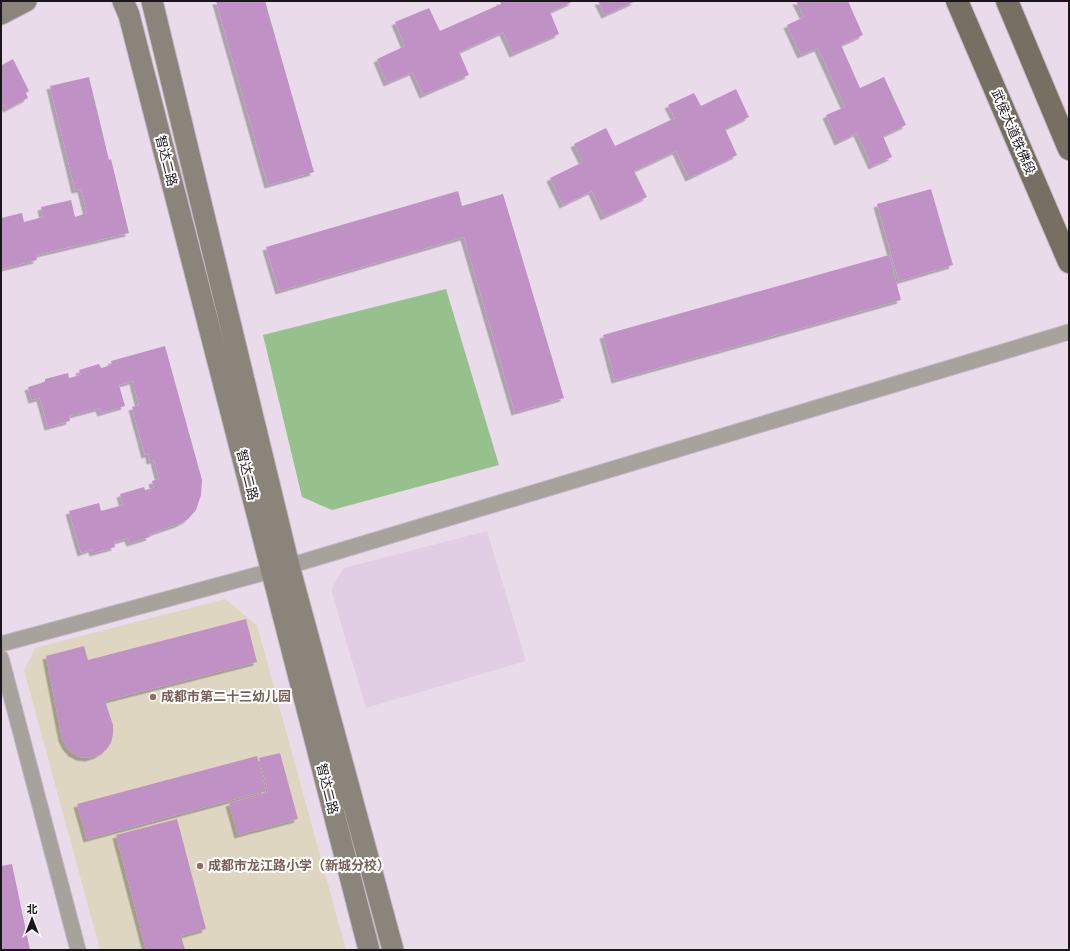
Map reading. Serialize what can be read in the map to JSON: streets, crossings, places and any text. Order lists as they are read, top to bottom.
{
  "streets": {
    "main road": ["武侯大道铁佛段"],
    "street": ["智达二路"]
  },
  "places": ["成都市第二十三幼儿园", "成都市龙江路小学（新城分校）"],
  "north": "top"
}
